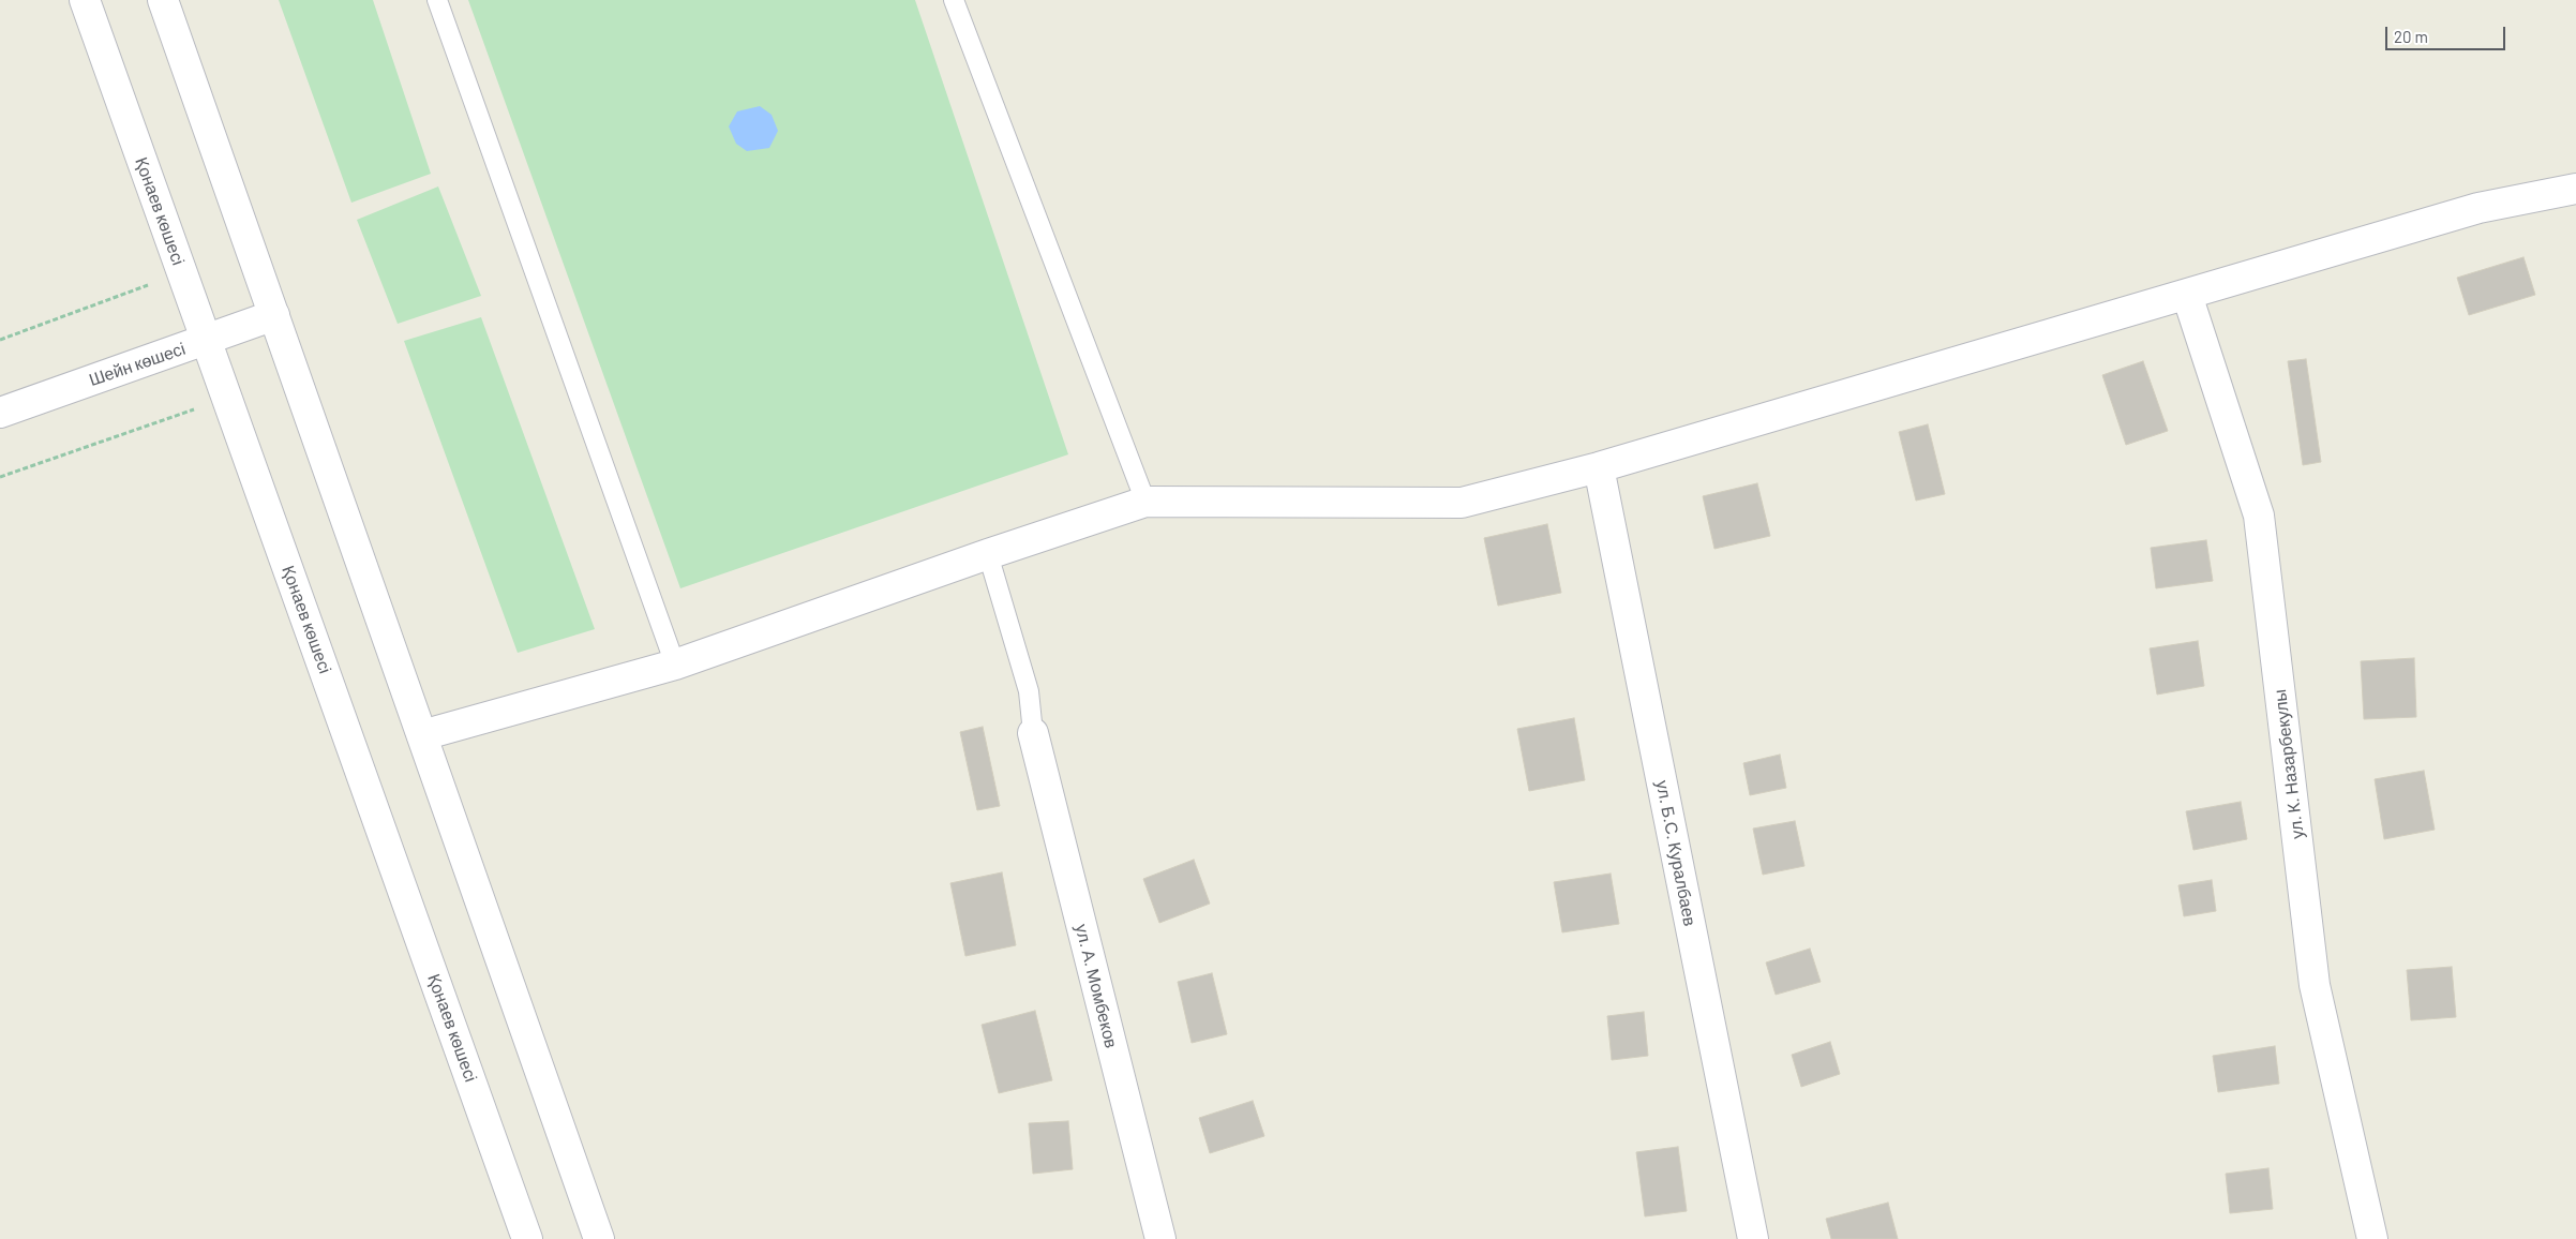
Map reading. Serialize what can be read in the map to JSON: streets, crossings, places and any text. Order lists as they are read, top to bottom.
{
  "streets": {
    "street": [
      "Қонаев көшесі",
      "Шейн көшесі",
      "ул. К. Назарбекулы",
      "ул. Б.С. Куралбаев",
      "ул. А. Момбеков"
    ]
  },
  "crossings": [
    ["Қонаев көшесі", "Шейн көшесі"]
  ],
  "scale_bar": "20 m"
}
